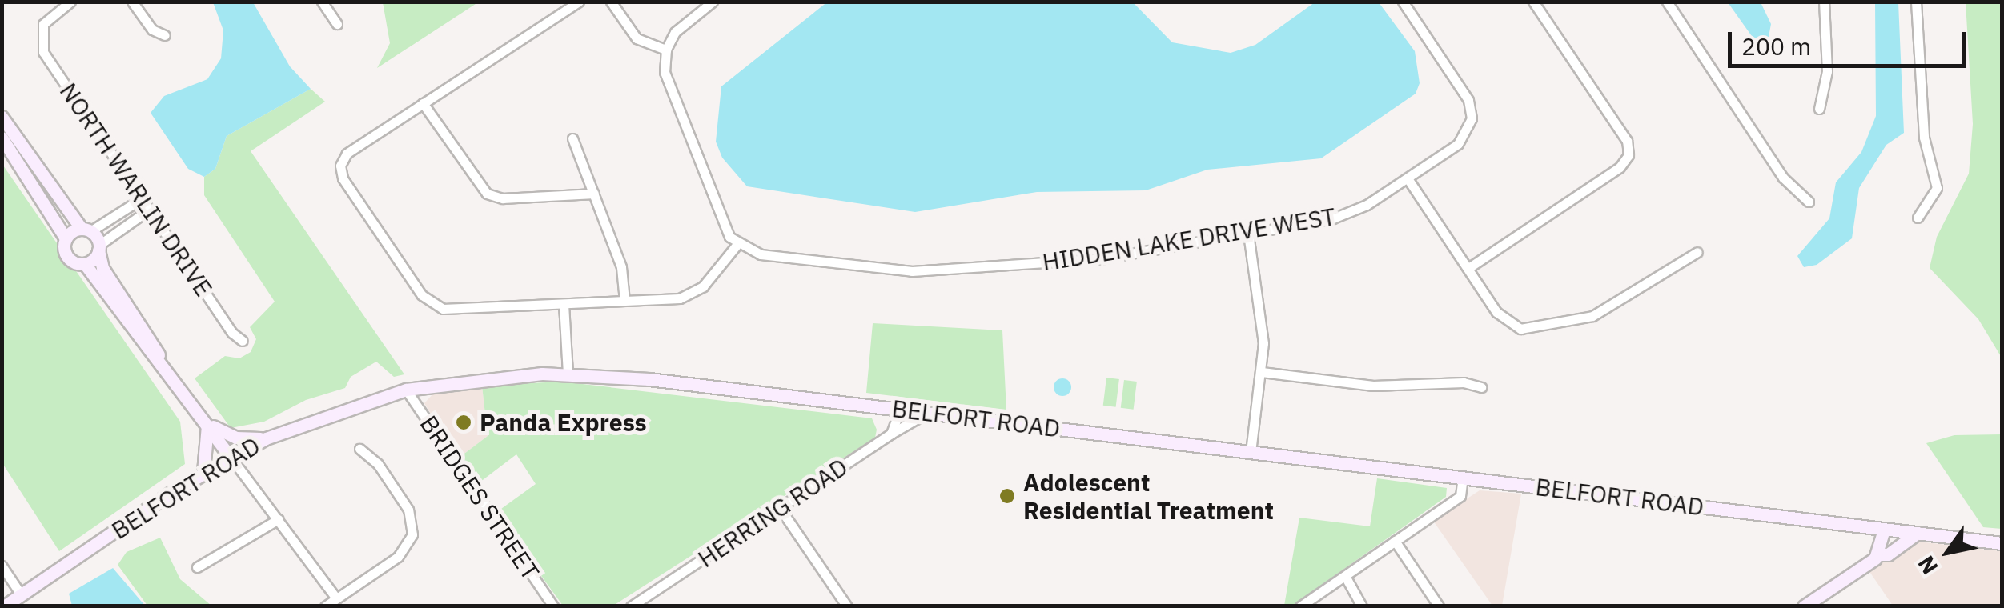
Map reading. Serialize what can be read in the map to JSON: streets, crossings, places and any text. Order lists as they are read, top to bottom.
{
  "streets": {
    "street": [
      "NORTH WARLIN DRIVE",
      "HIDDEN LAKE DRIVE WEST",
      "BELFORT ROAD",
      "BRIDGES STREET",
      "HERRING ROAD"
    ]
  },
  "crossings": [
    ["BELFORT ROAD", "BRIDGES STREET"],
    ["BELFORT ROAD", "HERRING ROAD"]
  ],
  "places": ["Panda Express", "Adolescent Residential Treatment"],
  "scale_bar": "200 m",
  "north": "bottom left"
}
